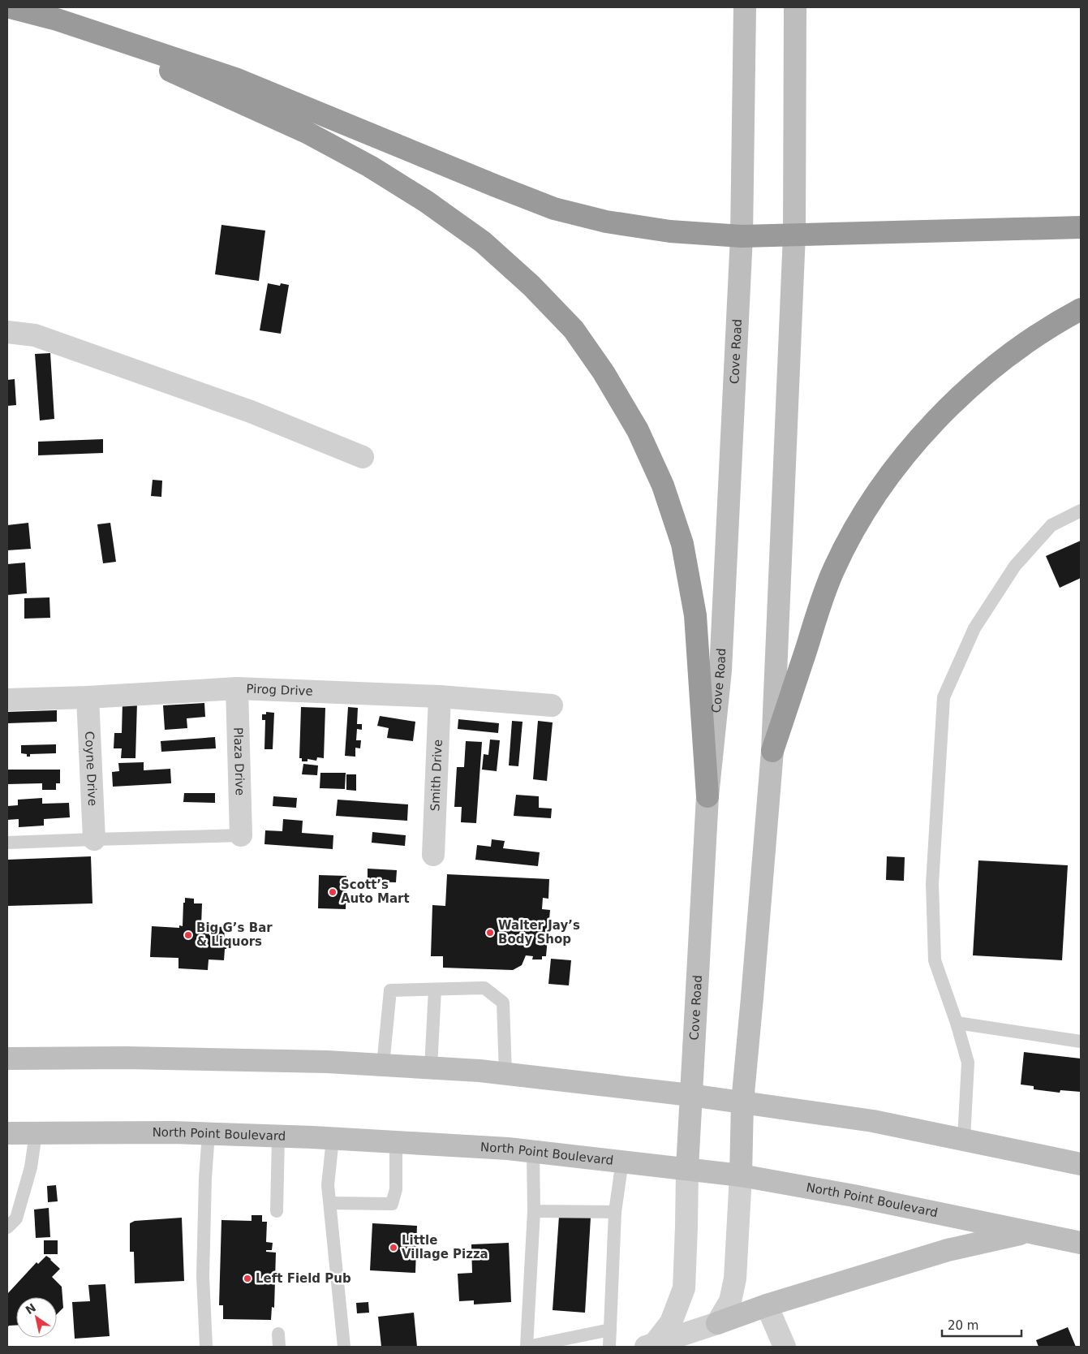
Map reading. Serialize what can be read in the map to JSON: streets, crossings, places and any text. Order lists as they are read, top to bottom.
{
  "streets": {
    "main road": ["Cove Road", "North Point Boulevard"],
    "street": [
      "Pirog Drive",
      "Plaza Drive",
      "Coyne Drive",
      "Smith Drive"
    ]
  },
  "crossings": [
    ["Cove Road", "North Point Boulevard"],
    ["Pirog Drive", "Plaza Drive"],
    ["Pirog Drive", "Coyne Drive"],
    ["Pirog Drive", "Smith Drive"]
  ],
  "places": [
    "Scott’s Auto Mart",
    "Walter Jay’s Body Shop",
    "Big G’s Bar & Liquors",
    "Little Village Pizza",
    "Left Field Pub"
  ],
  "scale_bar": "20 m",
  "north": "top left"
}
